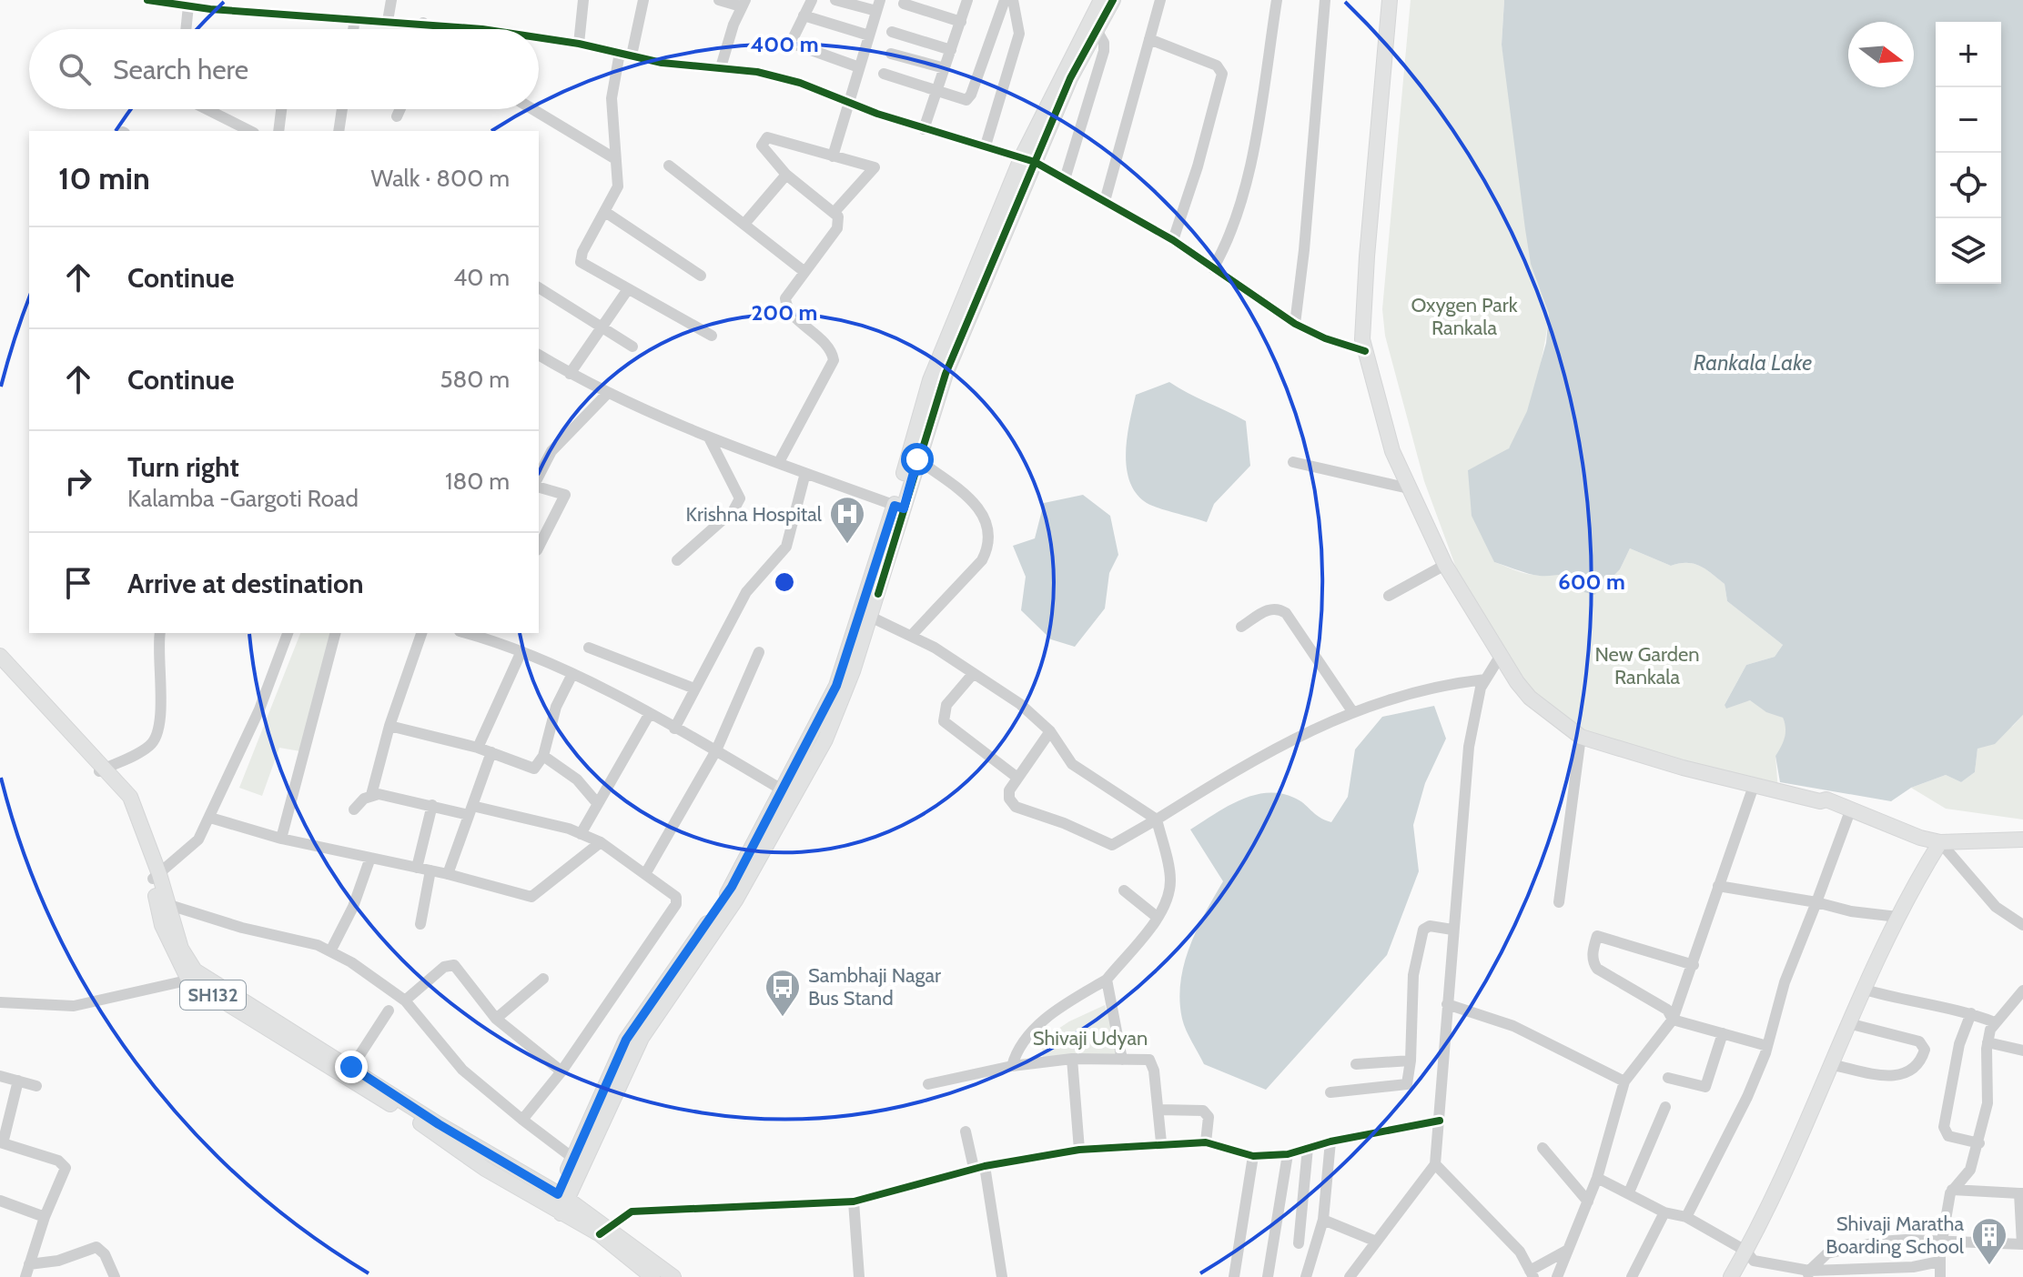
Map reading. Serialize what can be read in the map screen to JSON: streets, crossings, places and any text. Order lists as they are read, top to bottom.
{
  "streets": {
    "main road": ["SH132"]
  },
  "water": ["Rankala Lake"],
  "parks": ["Oxygen Park Rankala", "New Garden Rankala", "Shivaji Udyan"],
  "places": {
    "hospital": ["Krishna Hospital"],
    "bus stop": ["Sambhaji Nagar Bus Stand"],
    "building": ["Shivaji Maratha Boarding School"]
  },
  "north": "right",
  "page": {
    "map_buttons": ["+", "−"],
    "search": "Search here",
    "heading": ["10 min", "Walk · 800 m"],
    "list": [
      ["Continue", "40 m"],
      ["Continue", "580 m"],
      ["Turn right", "Kalamba -Gargoti Road", "180 m"],
      "Arrive at destination"
    ]
  },
  "rings": ["400 m", "200 m", "600 m"]
}
